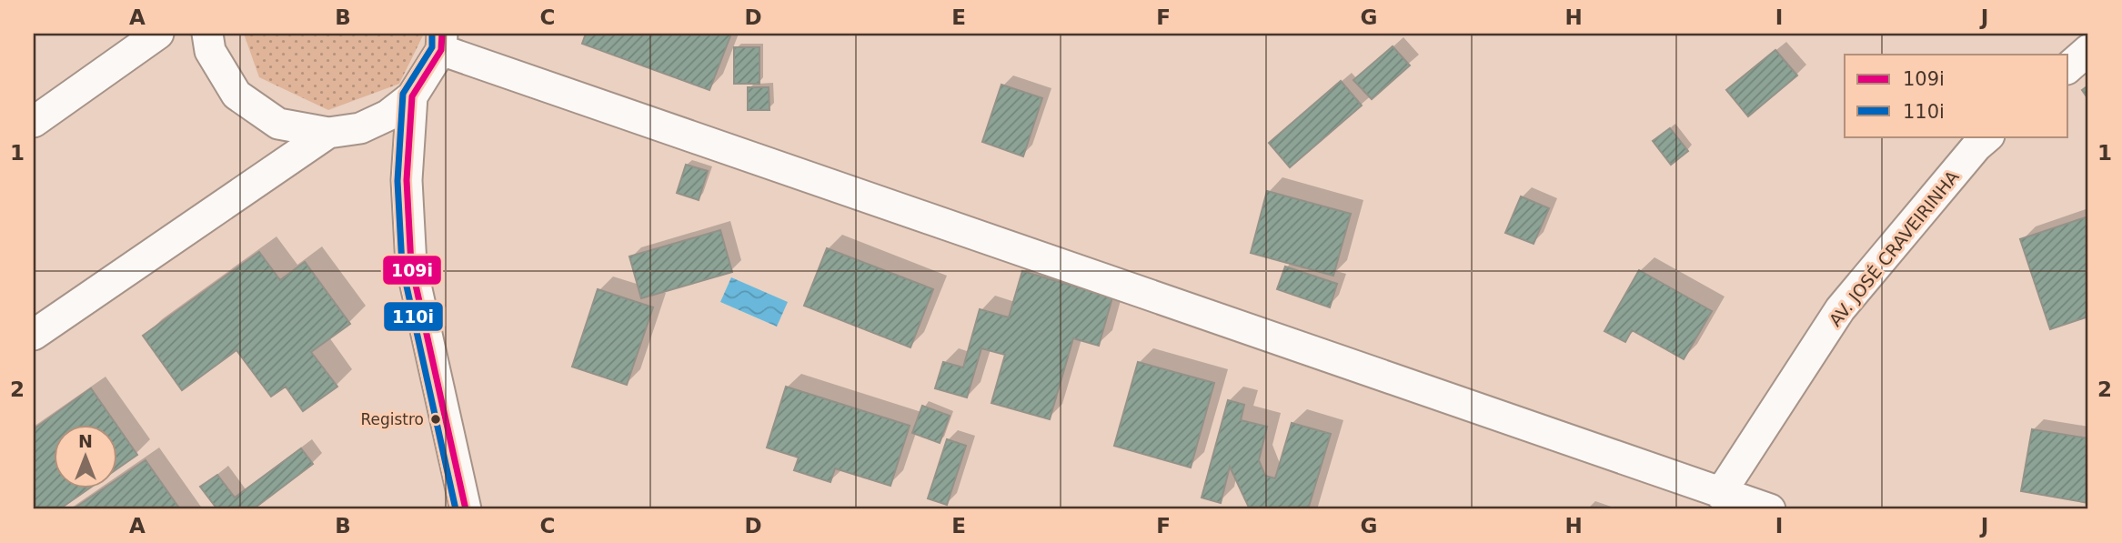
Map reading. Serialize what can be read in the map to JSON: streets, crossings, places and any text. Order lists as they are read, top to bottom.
{
  "streets": {
    "street": ["AV. JOSÉ CRAVEIRINHA"]
  },
  "places": ["Registro"],
  "lines": ["transit line 109i", "transit line 110i"],
  "legend": ["109i", "110i"],
  "north": "top",
  "grid": {
    "columns": [
      "A",
      "B",
      "C",
      "D",
      "E",
      "F",
      "G",
      "H",
      "I",
      "J"
    ],
    "rows": ["1", "2"]
  }
}
